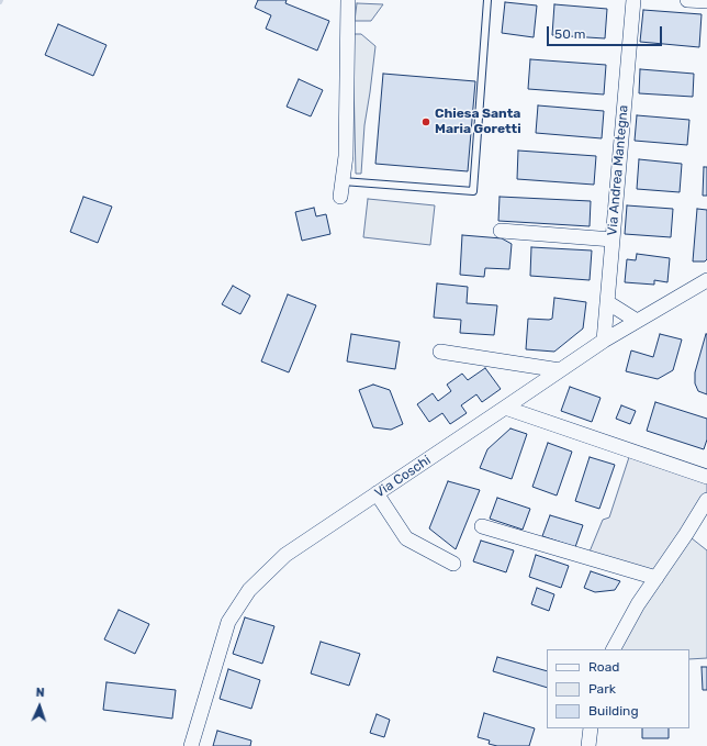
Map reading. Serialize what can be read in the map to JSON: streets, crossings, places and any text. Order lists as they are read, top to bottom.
{
  "streets": {
    "street": ["Via Andrea Mantegna", "Via Coschi"]
  },
  "crossings": [
    ["Via Andrea Mantegna", "Via Coschi"]
  ],
  "places": ["Chiesa Santa Maria Goretti"],
  "legend": ["Road", "Park", "Building"],
  "scale_bar": "50 m",
  "north": "top"
}
